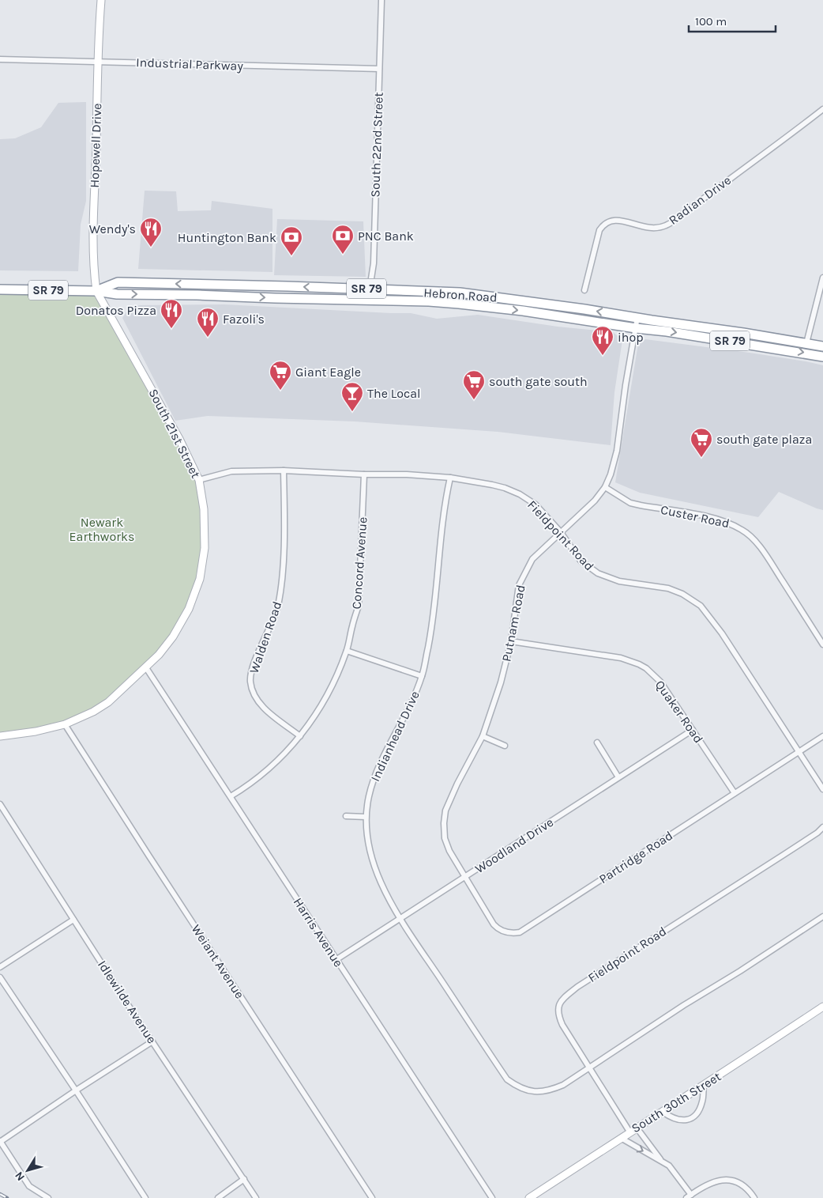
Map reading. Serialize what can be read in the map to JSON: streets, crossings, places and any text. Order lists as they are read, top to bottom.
{
  "streets": {
    "highway": ["SR 79", "Hebron Road"],
    "main road": ["Hopewell Drive", "South 21st Street", "South 30th Street"],
    "street": [
      "Industrial Parkway",
      "South 22nd Street",
      "Radian Drive",
      "Custer Road",
      "Fieldpoint Road",
      "Concord Avenue",
      "Putnam Road",
      "Walden Road",
      "Quaker Road",
      "Indianhead Drive",
      "Woodland Drive",
      "Partridge Road",
      "Harris Avenue",
      "Weiant Avenue",
      "Idlewilde Avenue"
    ]
  },
  "crossings": [
    ["Industrial Parkway", "South 22nd Street"],
    ["Industrial Parkway", "Hopewell Drive"],
    ["South 22nd Street", "Hebron Road"],
    ["Hopewell Drive", "Hebron Road"],
    ["Hopewell Drive", "South 21st Street"],
    ["Hebron Road", "South 21st Street"],
    ["Hebron Road", "Putnam Road"],
    ["South 21st Street", "Fieldpoint Road"],
    ["South 21st Street", "Harris Avenue"],
    ["South 21st Street", "Weiant Avenue"],
    ["Custer Road", "Putnam Road"],
    ["Fieldpoint Road", "Concord Avenue"],
    ["Fieldpoint Road", "Putnam Road"],
    ["Fieldpoint Road", "Walden Road"],
    ["Fieldpoint Road", "Indianhead Drive"],
    ["Fieldpoint Road", "Partridge Road"],
    ["Fieldpoint Road", "South 30th Street"],
    ["Concord Avenue", "Walden Road"],
    ["Concord Avenue", "Harris Avenue"],
    ["Putnam Road", "Quaker Road"],
    ["Putnam Road", "Woodland Drive"],
    ["Putnam Road", "Partridge Road"],
    ["Quaker Road", "Woodland Drive"],
    ["Quaker Road", "Partridge Road"],
    ["Indianhead Drive", "Woodland Drive"],
    ["Woodland Drive", "Partridge Road"],
    ["Woodland Drive", "Harris Avenue"]
  ],
  "parks": ["Newark Earthworks"],
  "places": {
    "restaurant": [
      "Wendy's",
      "Donatos Pizza",
      "Fazoli's",
      "ihop"
    ],
    "bank": ["PNC Bank", "Huntington Bank"],
    "supermarket": ["Giant Eagle", "south gate south", "south gate plaza"],
    "bar": ["The Local"]
  },
  "scale_bar": "100 m",
  "north": "bottom left"
}
